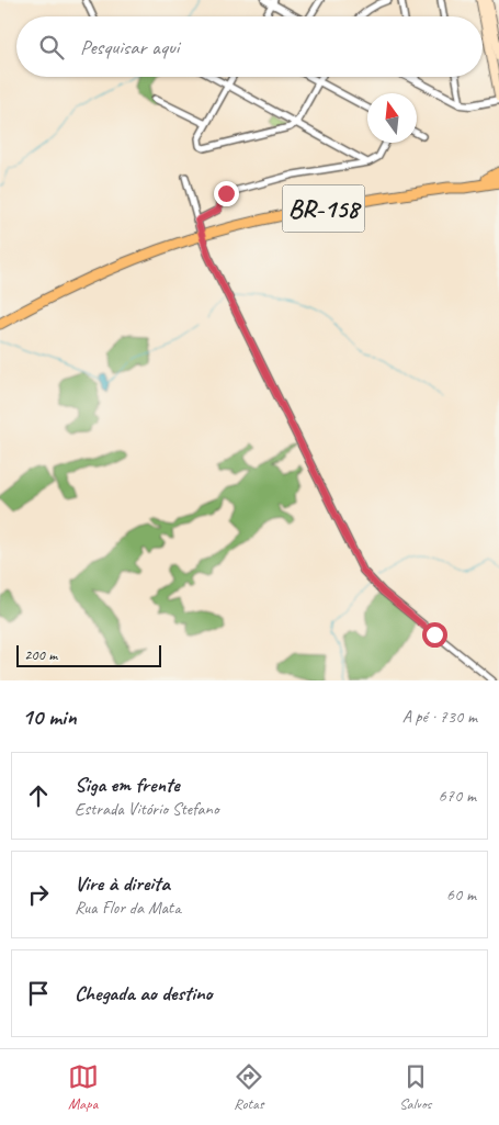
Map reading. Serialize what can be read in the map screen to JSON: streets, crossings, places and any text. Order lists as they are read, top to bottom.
{
  "streets": {
    "highway": ["BR-158"]
  },
  "scale_bar": "200 m",
  "north": "top",
  "page": {
    "search": "Pesquisar aqui",
    "scale": "200 m",
    "heading": ["10 min", "A pé · 730 m"],
    "list": [
      ["Siga em frente", "Estrada Vitório Stefano", "670 m"],
      ["Vire à direita", "Rua Flor da Mata", "60 m"],
      "Chegada ao destino"
    ],
    "nav": ["Mapa", "Rotas", "Salvos"]
  }
}
